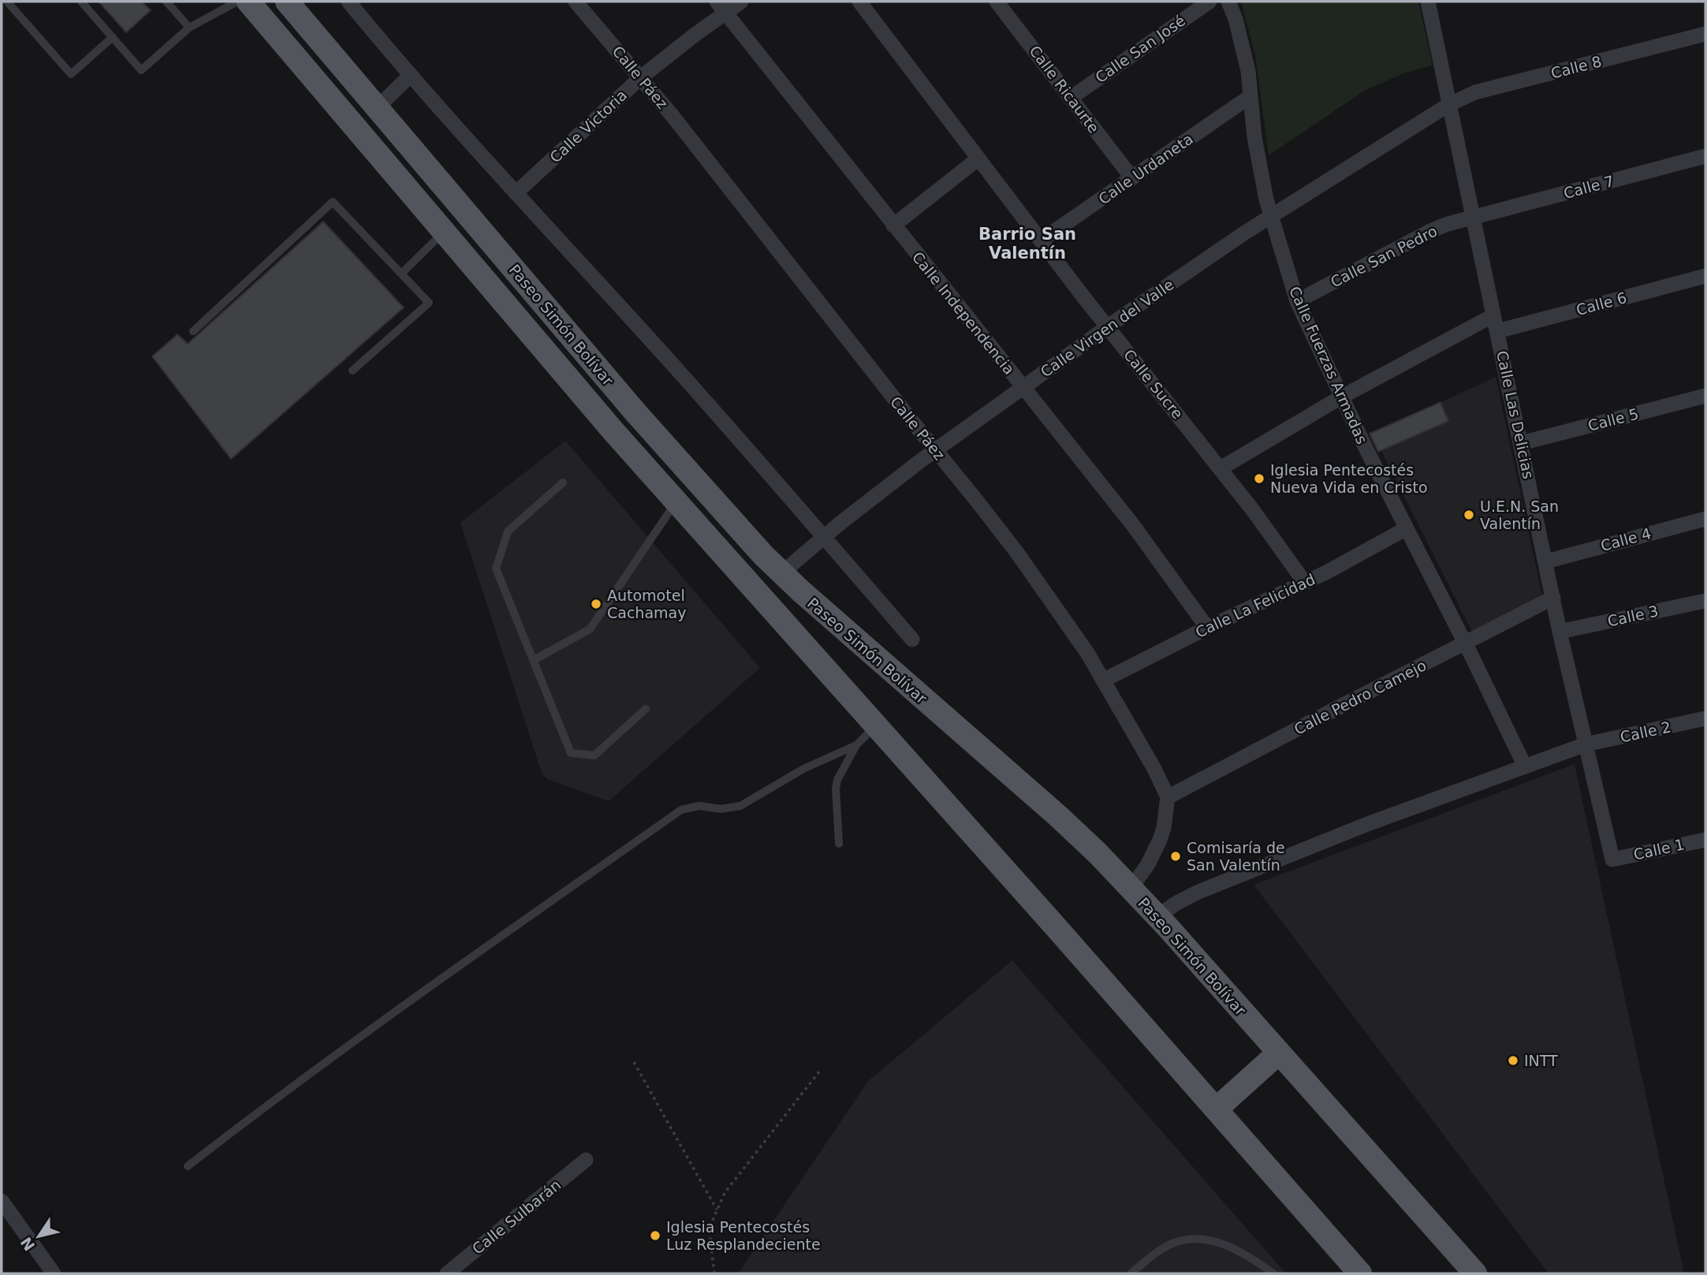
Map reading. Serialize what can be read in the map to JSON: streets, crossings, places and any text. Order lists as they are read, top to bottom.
{
  "streets": {
    "main road": ["Paseo Simón Bolívar"],
    "street": [
      "Calle San José",
      "Calle 8",
      "Calle Páez",
      "Calle Ricaurte",
      "Calle Victoria",
      "Calle Urdaneta",
      "Calle 7",
      "Calle San Pedro",
      "Calle 6",
      "Calle Independencia",
      "Calle Virgen del Valle",
      "Calle Fuerzas Armadas",
      "Calle Sucre",
      "Calle Las Delicias",
      "Calle 5",
      "Calle 4",
      "Calle La Felicidad",
      "Calle 3",
      "Calle Pedro Camejo",
      "Calle 2",
      "Calle 1",
      "Calle Sulbarán"
    ]
  },
  "crossings": [
    ["Calle San José", "Calle Ricaurte"],
    ["Calle 8", "Calle Virgen del Valle"],
    ["Calle 8", "Calle Las Delicias"],
    ["Calle Páez", "Calle Victoria"],
    ["Calle Páez", "Calle Virgen del Valle"],
    ["Calle Páez", "Calle La Felicidad"],
    ["Calle Páez", "Calle Pedro Camejo"],
    ["Calle Ricaurte", "Calle Urdaneta"],
    ["Calle Victoria", "Calle Independencia"],
    ["Calle Urdaneta", "Calle Fuerzas Armadas"],
    ["Calle Urdaneta", "Calle Sucre"],
    ["Calle 7", "Calle San Pedro"],
    ["Calle 7", "Calle Las Delicias"],
    ["Calle San Pedro", "Calle Fuerzas Armadas"],
    ["Calle San Pedro", "Calle Las Delicias"],
    ["Calle 6", "Calle Las Delicias"],
    ["Calle Independencia", "Calle Virgen del Valle"],
    ["Calle Independencia", "Calle La Felicidad"],
    ["Paseo Simón Bolívar", "Calle Virgen del Valle"],
    ["Paseo Simón Bolívar", "Calle 2"],
    ["Calle Virgen del Valle", "Calle Fuerzas Armadas"],
    ["Calle Virgen del Valle", "Calle Sucre"],
    ["Calle Virgen del Valle", "Calle Las Delicias"],
    ["Calle Fuerzas Armadas", "Calle La Felicidad"],
    ["Calle Fuerzas Armadas", "Calle Pedro Camejo"],
    ["Calle Fuerzas Armadas", "Calle 2"],
    ["Calle Sucre", "Calle La Felicidad"],
    ["Calle Las Delicias", "Calle 5"],
    ["Calle Las Delicias", "Calle 4"],
    ["Calle Las Delicias", "Calle 3"],
    ["Calle Las Delicias", "Calle Pedro Camejo"],
    ["Calle Las Delicias", "Calle 2"],
    ["Calle Las Delicias", "Calle 1"]
  ],
  "districts": ["Barrio San Valentín"],
  "places": [
    "Iglesia Pentecostés Nueva Vida en Cristo",
    "U.E.N. San Valentín",
    "Automotel Cachamay",
    "Comisaría de San Valentín",
    "INTT",
    "Iglesia Pentecostés Luz Resplandeciente"
  ],
  "north": "bottom left"
}
